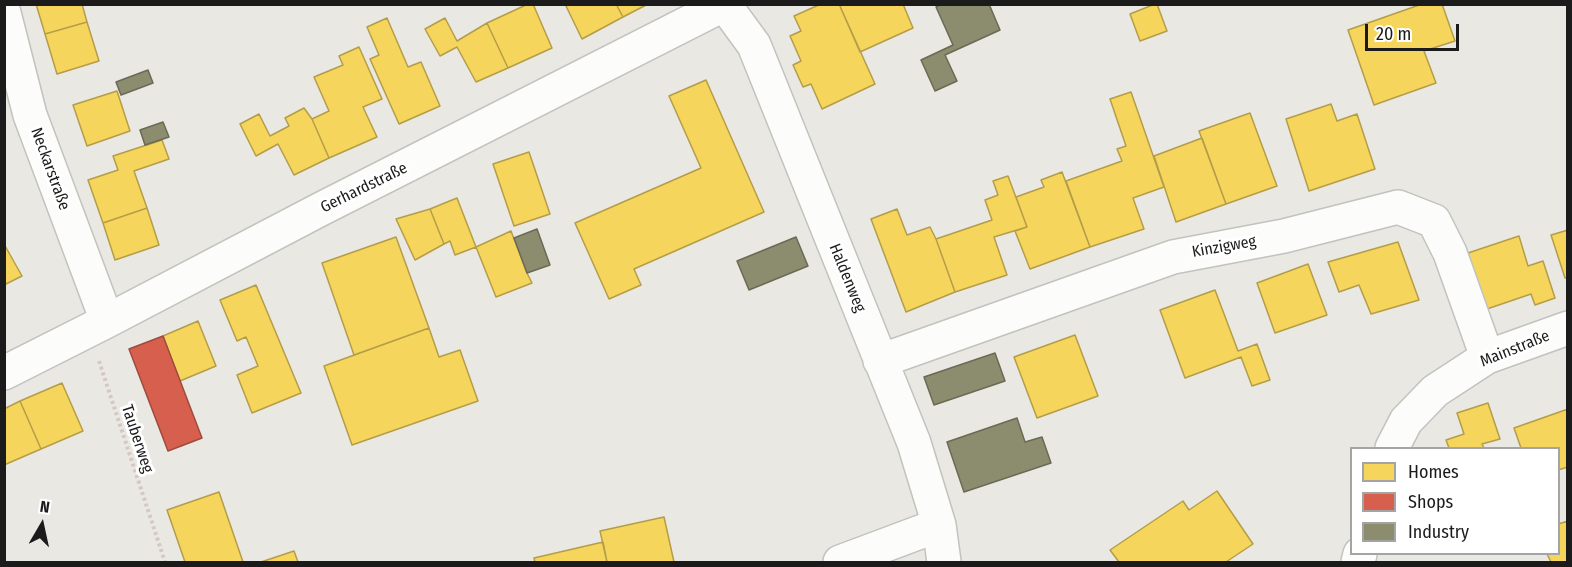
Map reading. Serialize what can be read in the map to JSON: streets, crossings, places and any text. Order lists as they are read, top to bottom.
{
  "streets": {
    "street": [
      "Neckarstraße",
      "Gerhardstraße",
      "Kinzigweg",
      "Haldenweg",
      "Mainstraße"
    ],
    "path": ["Tauberweg"]
  },
  "crossings": [
    ["Neckarstraße", "Gerhardstraße"],
    ["Neckarstraße", "Tauberweg"],
    ["Gerhardstraße", "Haldenweg"],
    ["Gerhardstraße", "Tauberweg"],
    ["Kinzigweg", "Haldenweg"],
    ["Kinzigweg", "Mainstraße"]
  ],
  "legend": ["Homes", "Shops", "Industry"],
  "scale_bar": "20 m",
  "north": "top"
}
